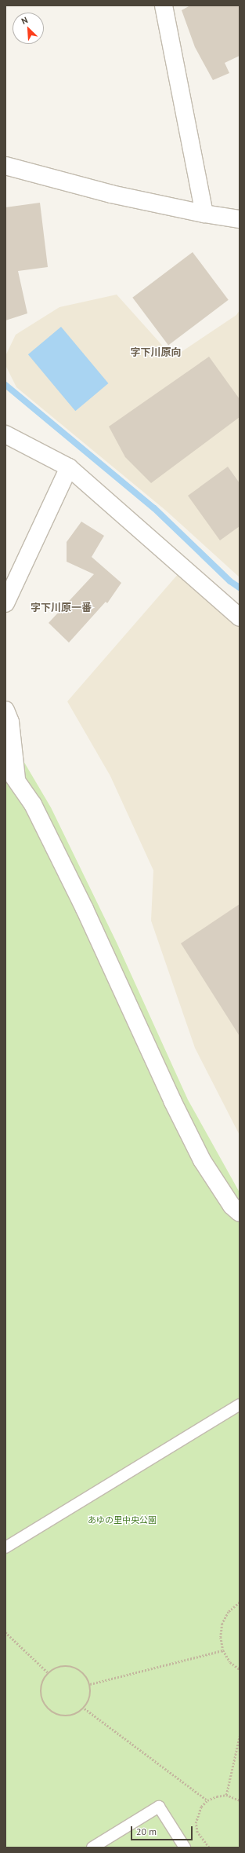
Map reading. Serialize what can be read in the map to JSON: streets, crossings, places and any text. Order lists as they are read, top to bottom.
{
  "districts": ["字下川原向", "字下川原一番"],
  "parks": ["あゆの里中央公園"],
  "scale_bar": "20 m",
  "north": "top left"
}
